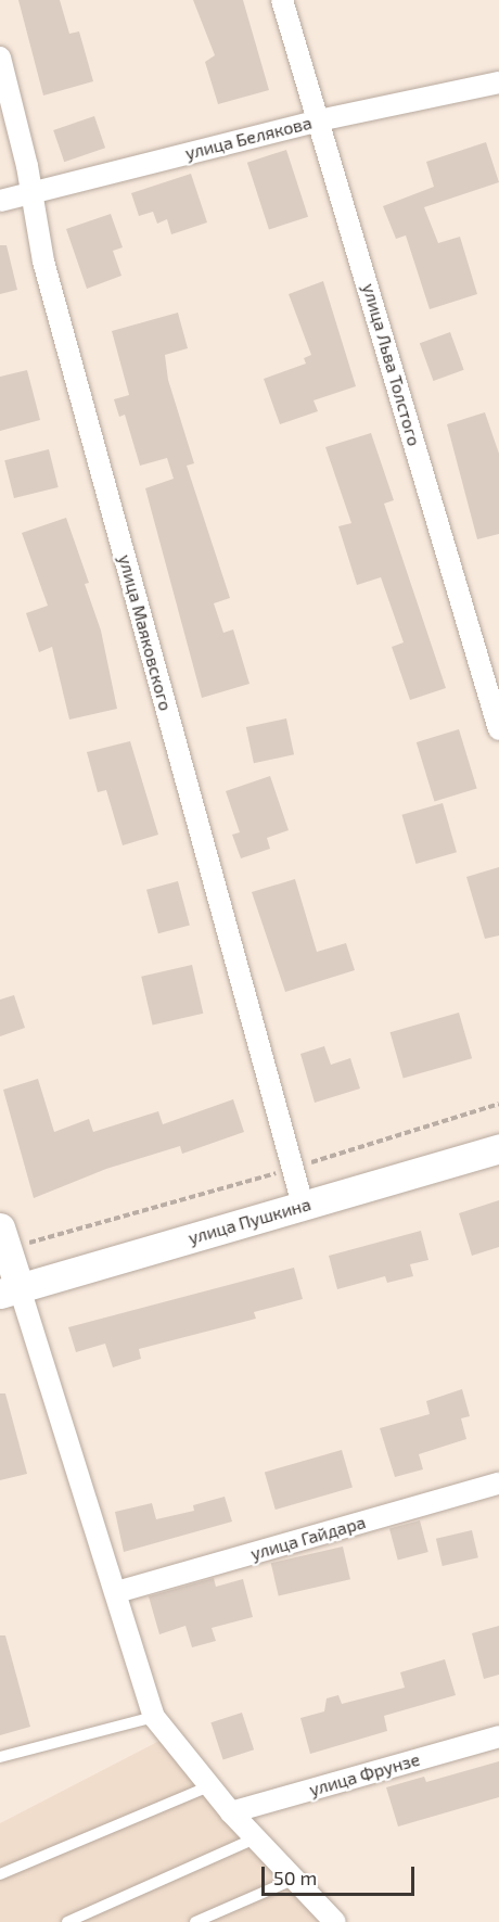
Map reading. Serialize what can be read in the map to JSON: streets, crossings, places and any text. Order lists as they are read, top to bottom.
{
  "streets": {
    "street": [
      "улица Белякова",
      "улица Льва Толстого",
      "улица Маяковского",
      "улица Пушкина",
      "улица Гайдара",
      "улица Фрунзе"
    ]
  },
  "crossings": [
    ["улица Белякова", "улица Льва Толстого"],
    ["улица Белякова", "улица Маяковского"],
    ["улица Маяковского", "улица Пушкина"]
  ],
  "scale_bar": "50 m"
}
